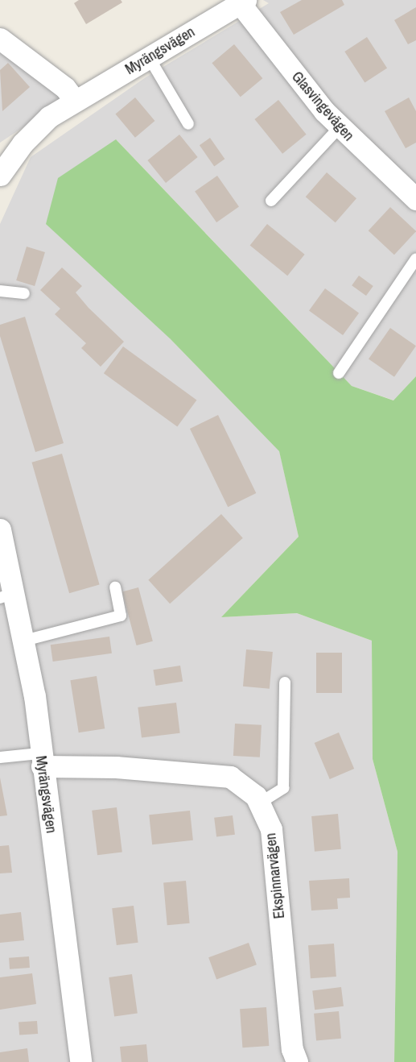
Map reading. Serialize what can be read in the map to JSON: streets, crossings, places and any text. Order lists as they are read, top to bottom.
{
  "streets": {
    "street": ["Myrängsvägen", "Glasvingevägen", "Ekspinnarvägen"]
  },
  "crossings": [
    ["Myrängsvägen", "Glasvingevägen"],
    ["Myrängsvägen", "Ekspinnarvägen"]
  ]
}
